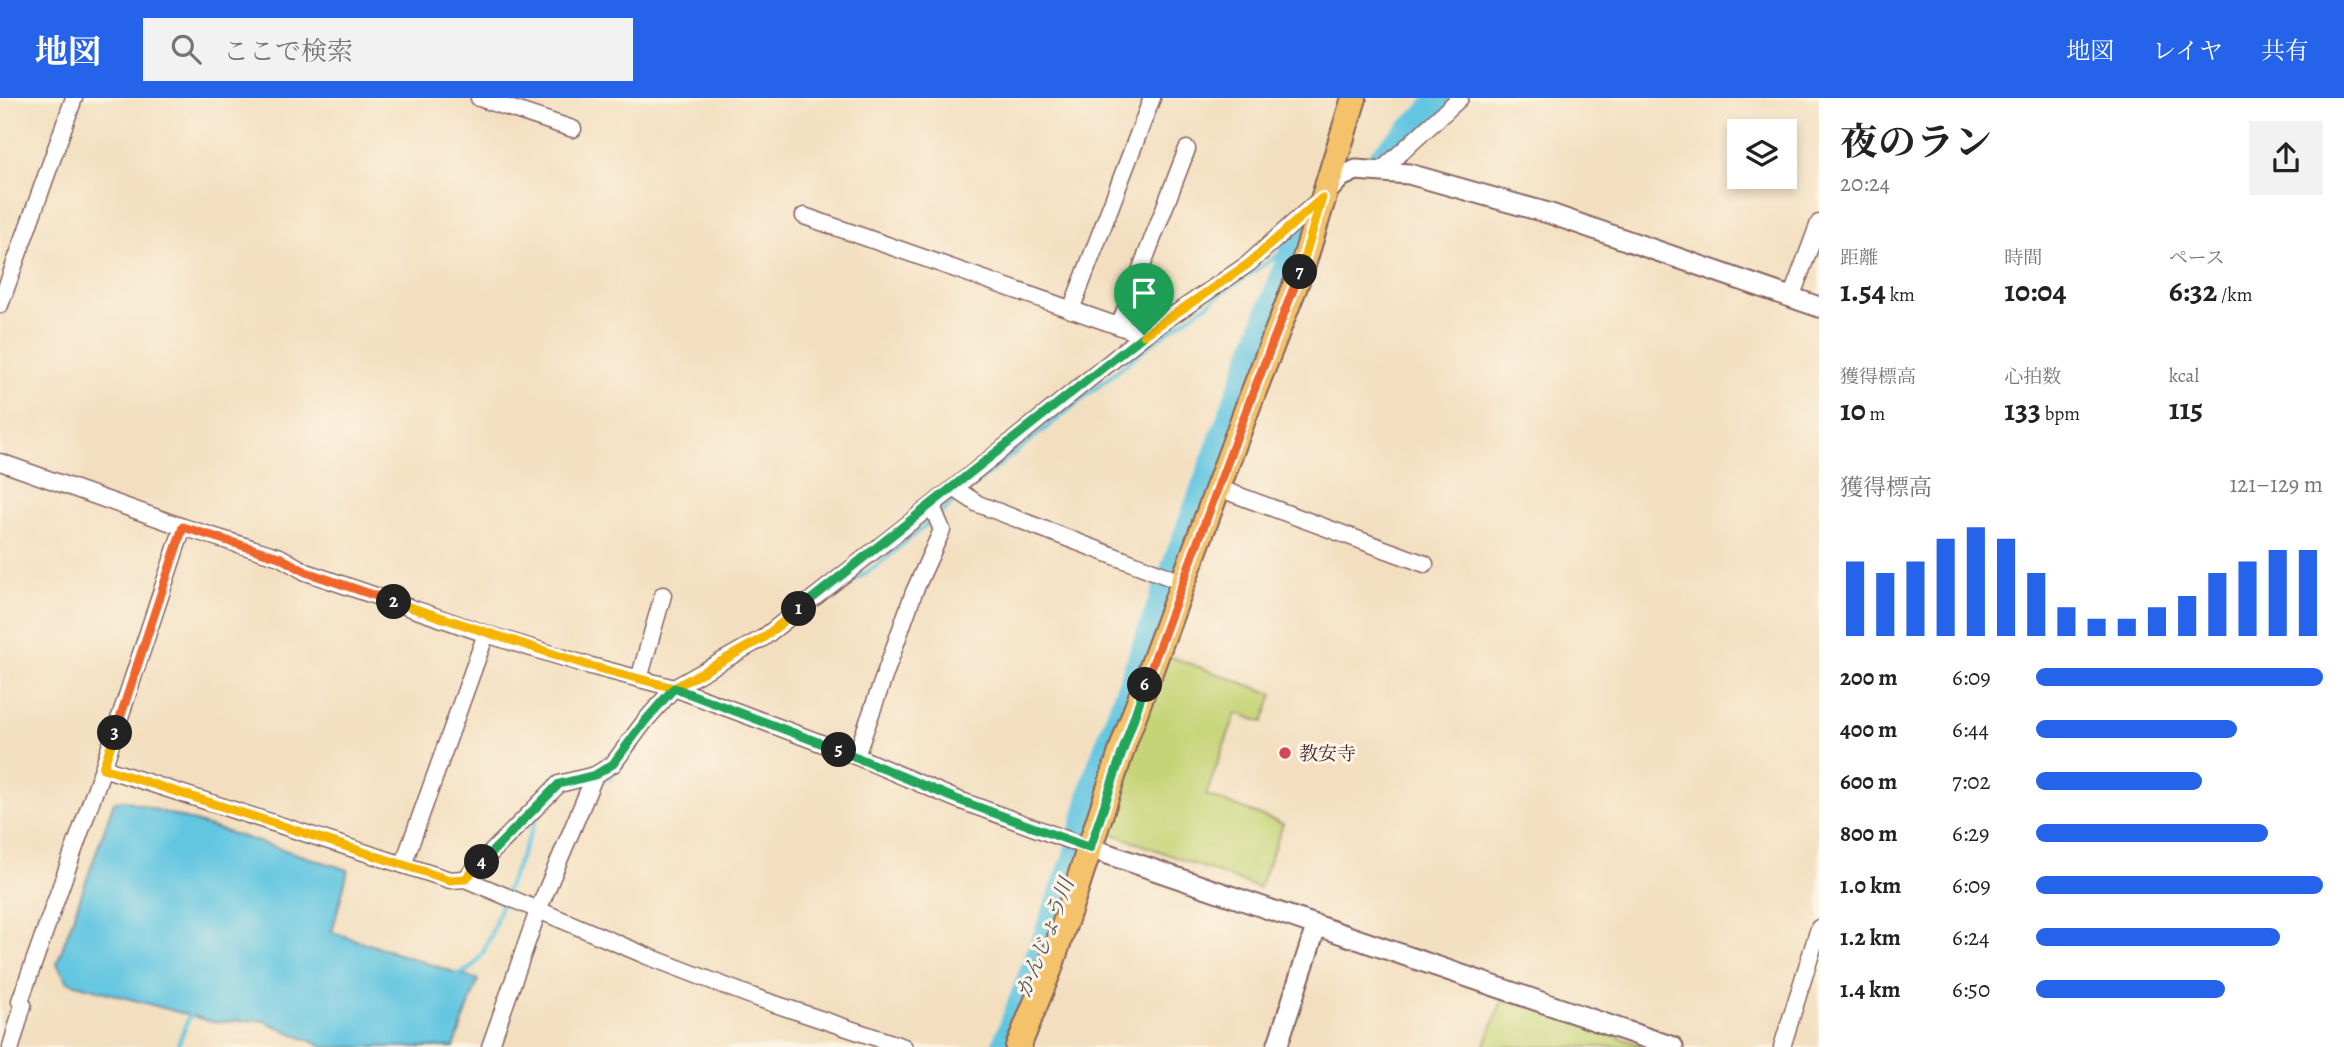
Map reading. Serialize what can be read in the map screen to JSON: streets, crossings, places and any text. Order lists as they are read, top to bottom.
{
  "water": ["かんじょう川"],
  "places": ["教安寺"],
  "page": {
    "header": "地図",
    "search": "ここで検索",
    "nav": ["地図", "レイヤ", "共有"],
    "heading": ["夜のラン", "20:24"],
    "stats": [
      ["距離", "1.54 km"],
      ["時間", "10:04"],
      ["ペース", "6:32 /km"],
      ["獲得標高", "10 m"],
      ["心拍数", "133 bpm"],
      ["kcal", "115"]
    ],
    "pins": [
      "7",
      "2",
      "1",
      "6",
      "3",
      "5",
      "4"
    ],
    "chart": ["獲得標高", "121–129 m"],
    "list": [
      {
        "name": "200 m",
        "note": "6:09"
      },
      {
        "name": "400 m",
        "note": "6:44"
      },
      {
        "name": "600 m",
        "note": "7:02"
      },
      {
        "name": "800 m",
        "note": "6:29"
      },
      {
        "name": "1.0 km",
        "note": "6:09"
      },
      {
        "name": "1.2 km",
        "note": "6:24"
      },
      {
        "name": "1.4 km",
        "note": "6:50"
      }
    ]
  }
}
